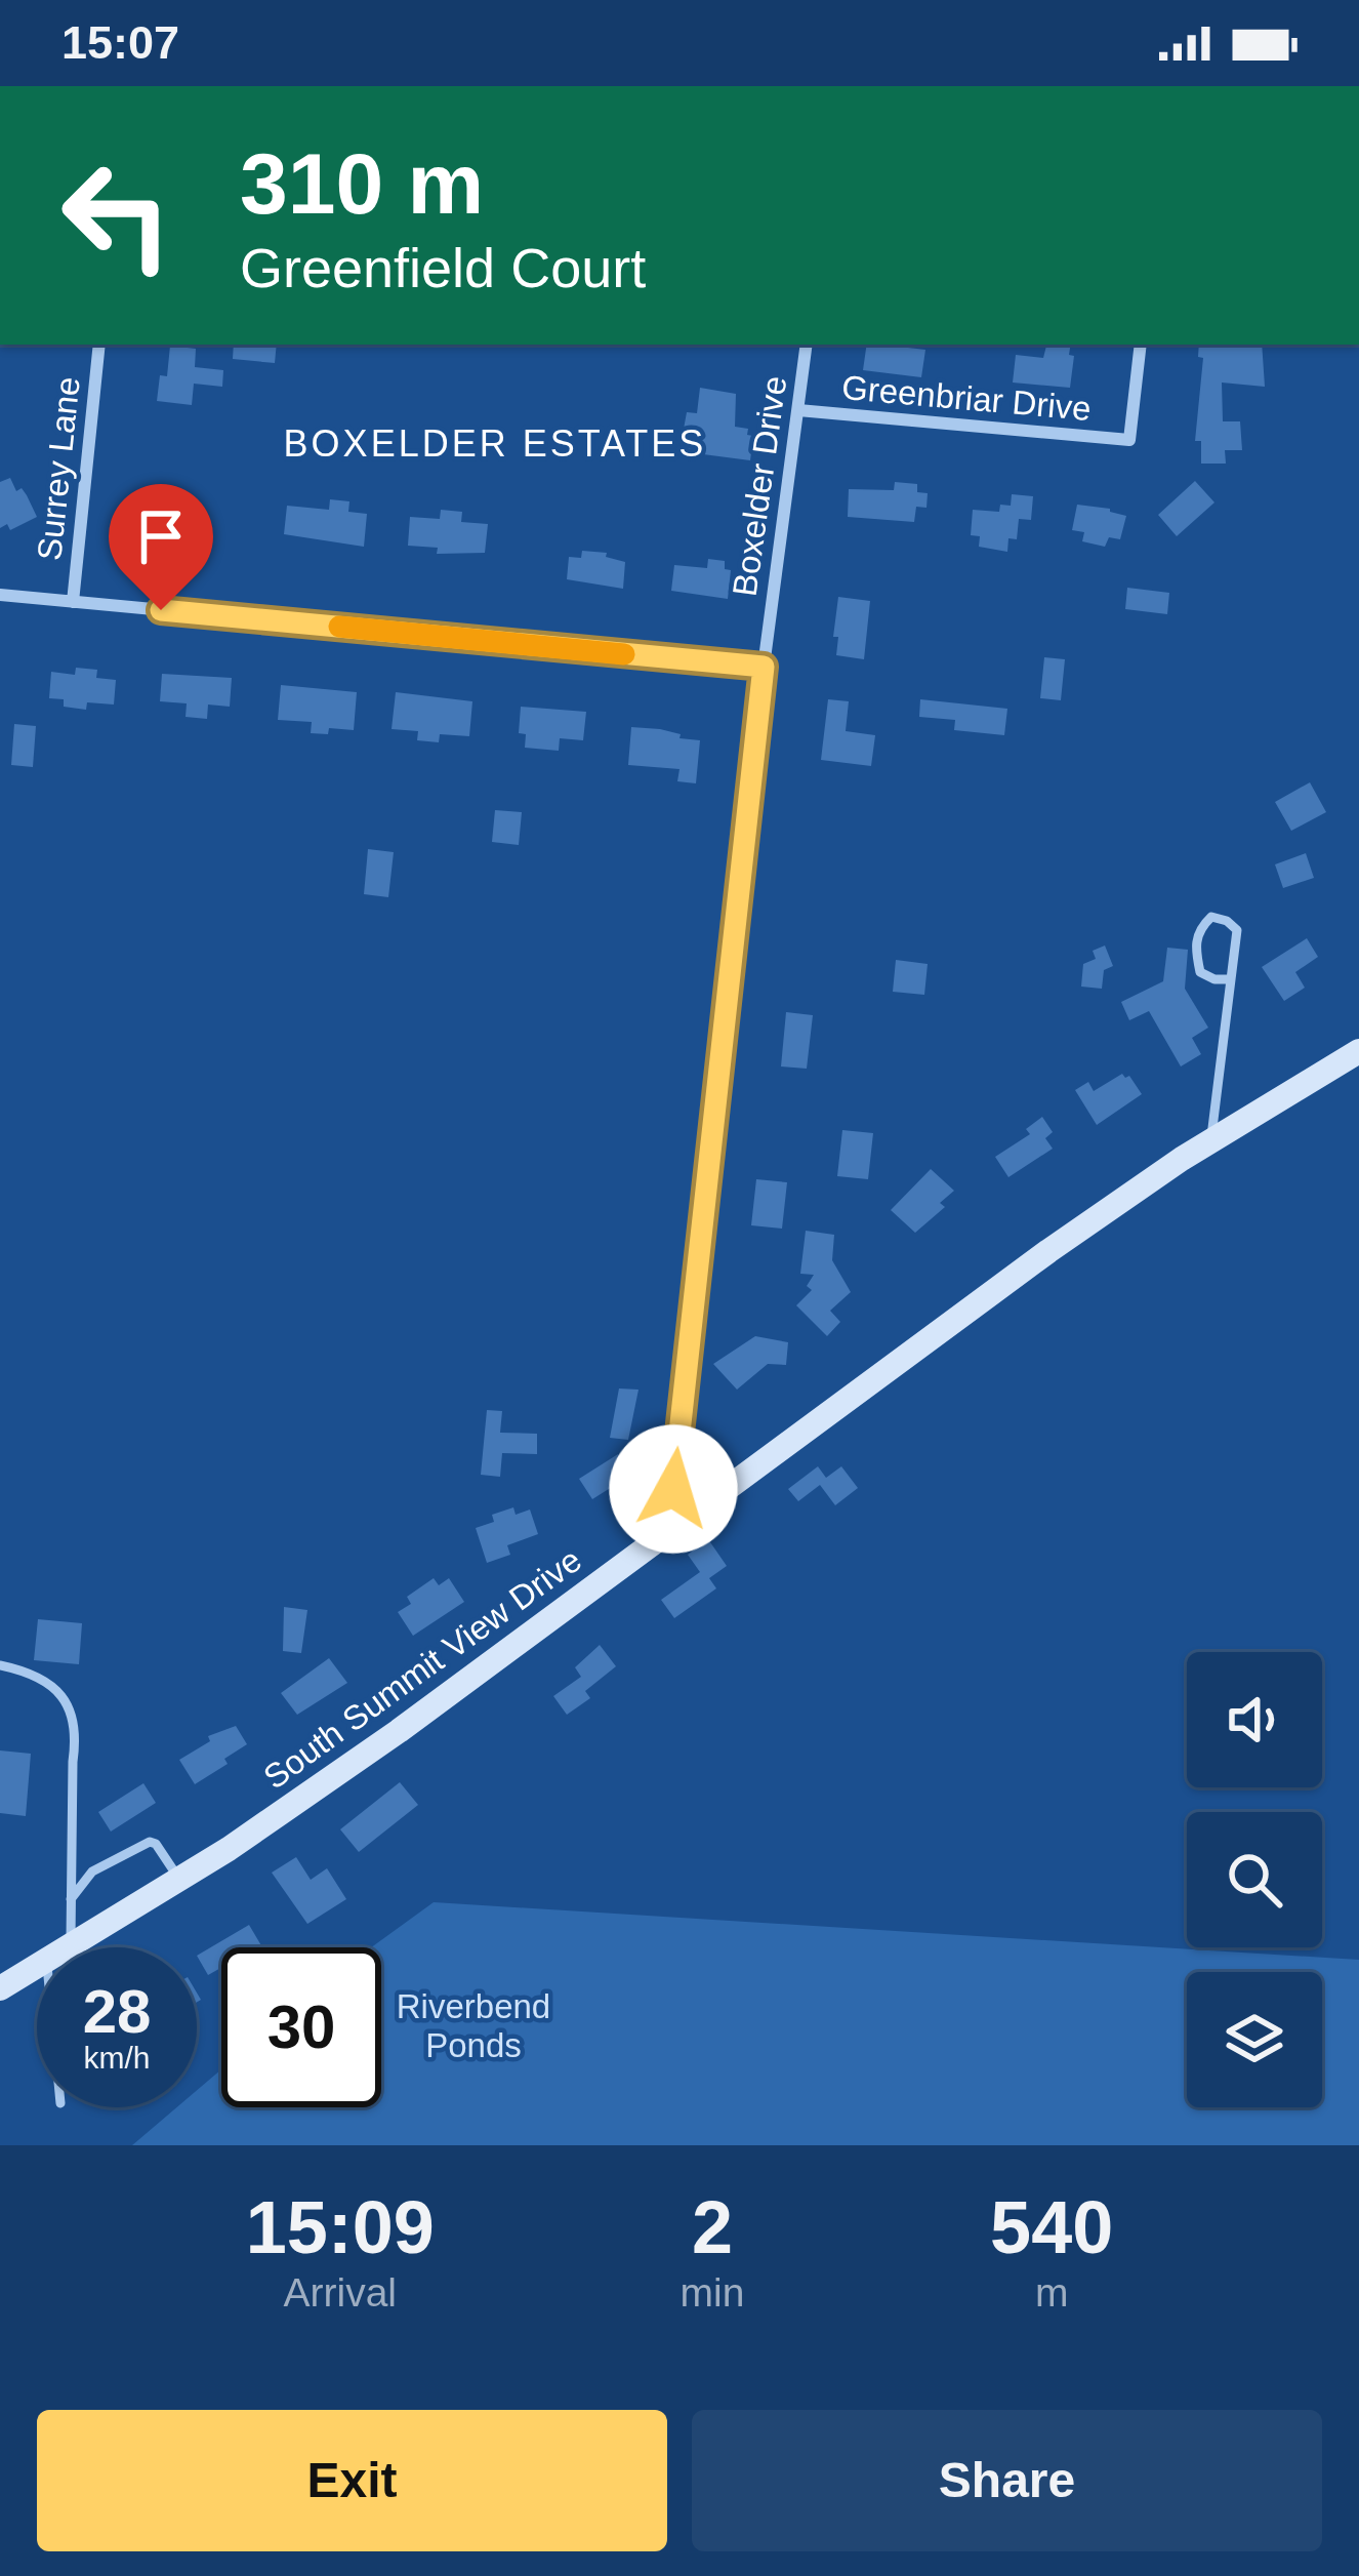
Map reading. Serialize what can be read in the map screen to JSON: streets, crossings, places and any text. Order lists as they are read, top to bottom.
{
  "streets": {
    "street": [
      "Greenbriar Drive",
      "Surrey Lane",
      "Boxelder Drive",
      "South Summit View Drive"
    ]
  },
  "crossings": [
    ["Greenbriar Drive", "Boxelder Drive"],
    ["Boxelder Drive", "South Summit View Drive"]
  ],
  "districts": ["BOXELDER ESTATES"],
  "parks": ["Riverbend Ponds"],
  "page": {
    "status": "15:07",
    "turn": ["310 m", "Greenfield Court"],
    "speed": "28 km/h",
    "limit": "30",
    "eta": [
      "15:09",
      "Arrival",
      "2",
      "min",
      "540",
      "m"
    ],
    "buttons": ["Exit", "Share"]
  }
}
